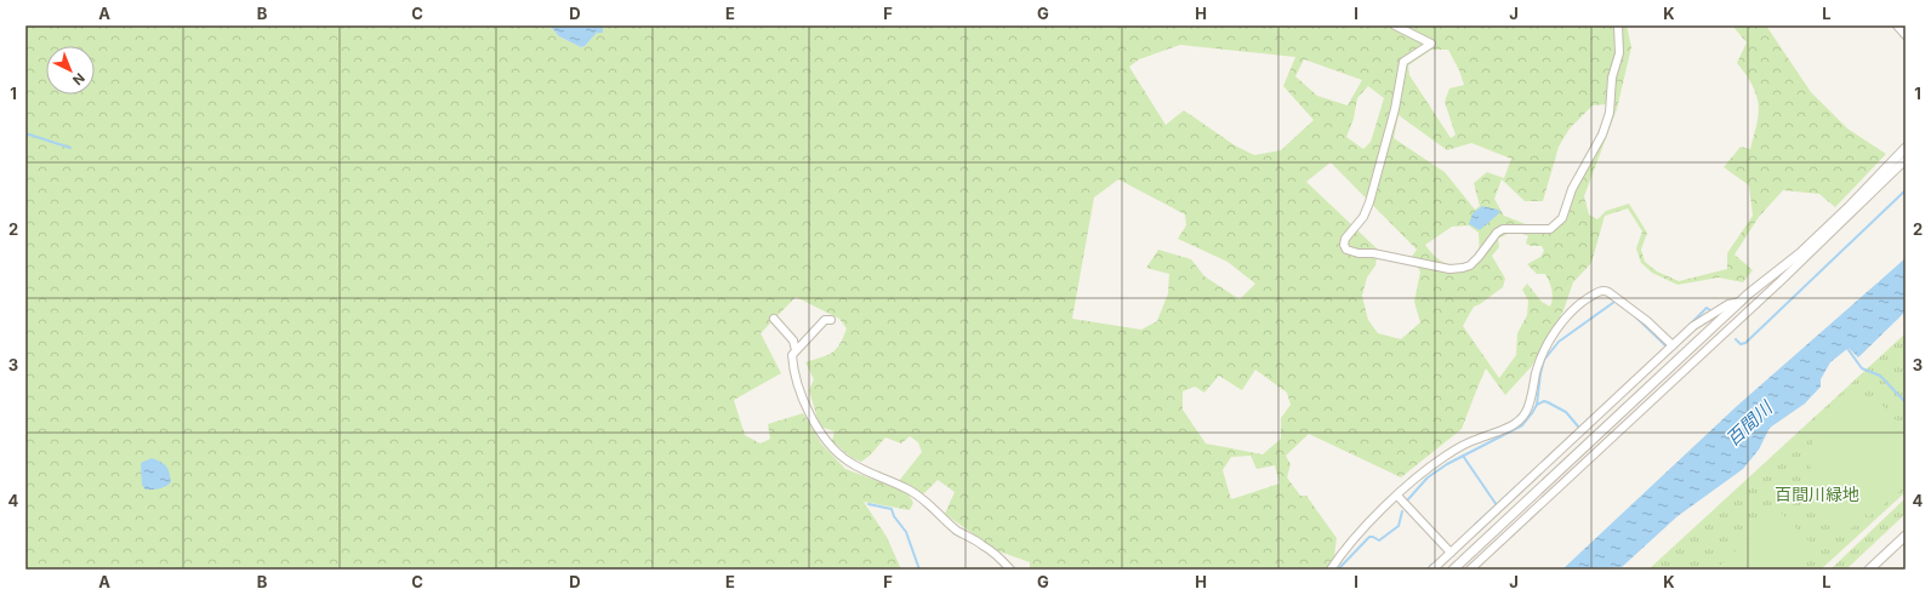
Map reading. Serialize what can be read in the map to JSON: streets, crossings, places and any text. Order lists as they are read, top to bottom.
{
  "water": ["百間川"],
  "parks": ["百間川緑地"],
  "north": "bottom right",
  "grid": {
    "columns": [
      "A",
      "B",
      "C",
      "D",
      "E",
      "F",
      "G",
      "H",
      "I",
      "J",
      "K",
      "L"
    ],
    "rows": [
      "1",
      "2",
      "3",
      "4"
    ]
  }
}
